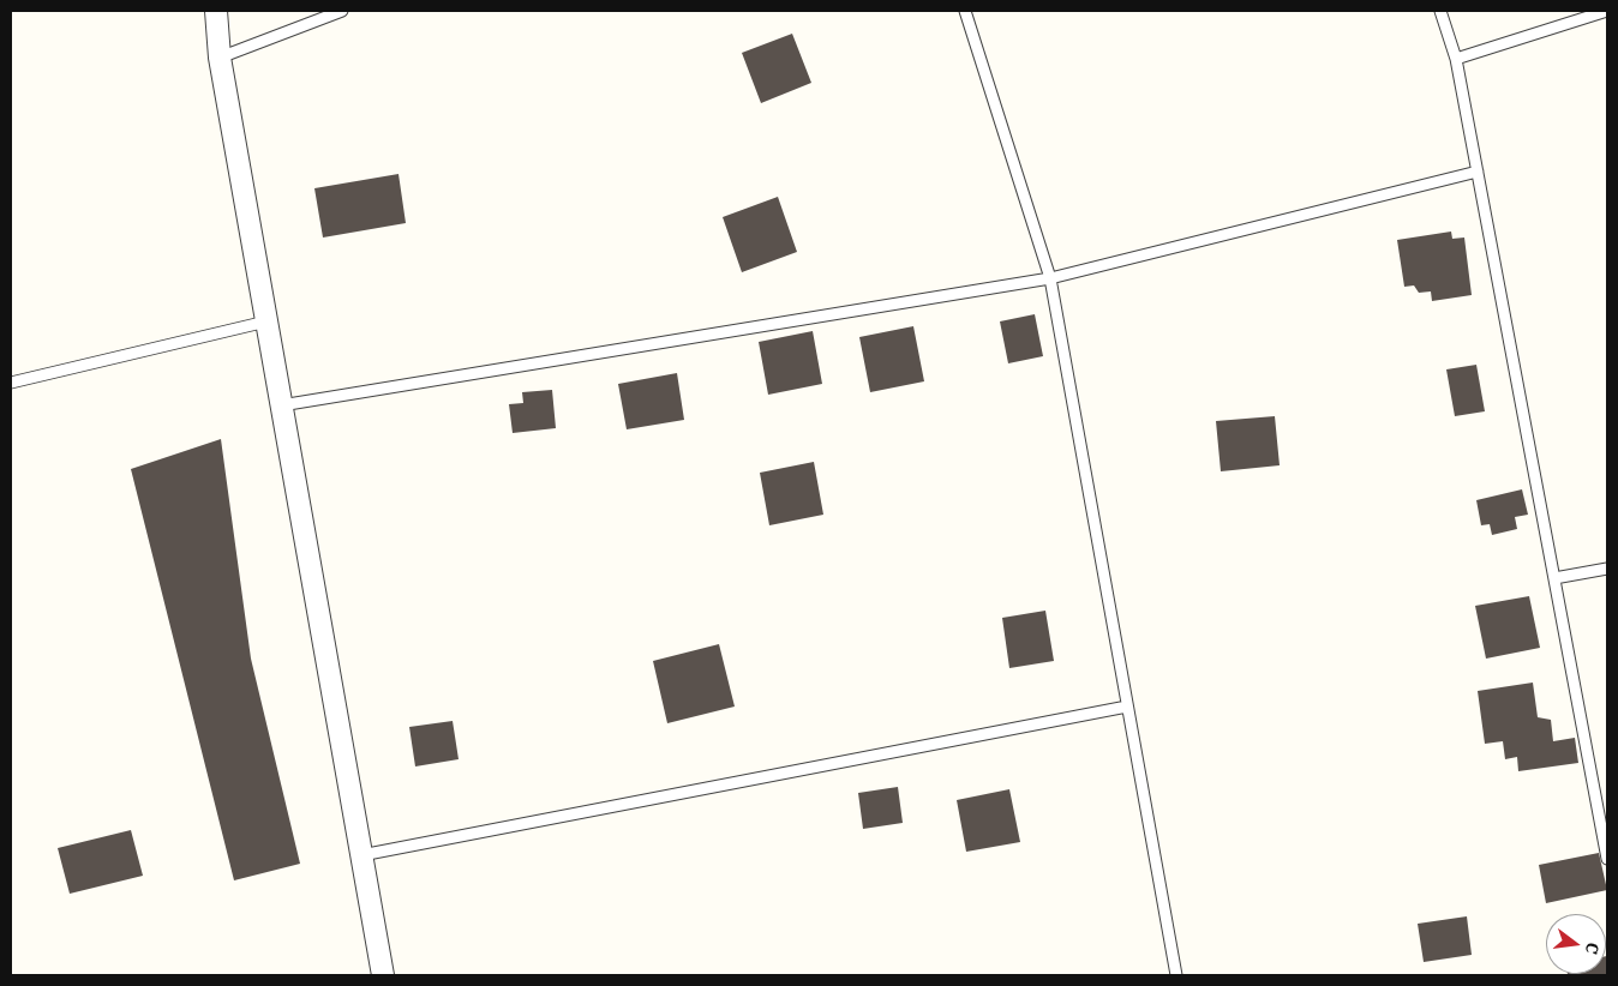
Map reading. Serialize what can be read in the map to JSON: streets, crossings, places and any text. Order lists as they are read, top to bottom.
{
  "north": "right"
}
